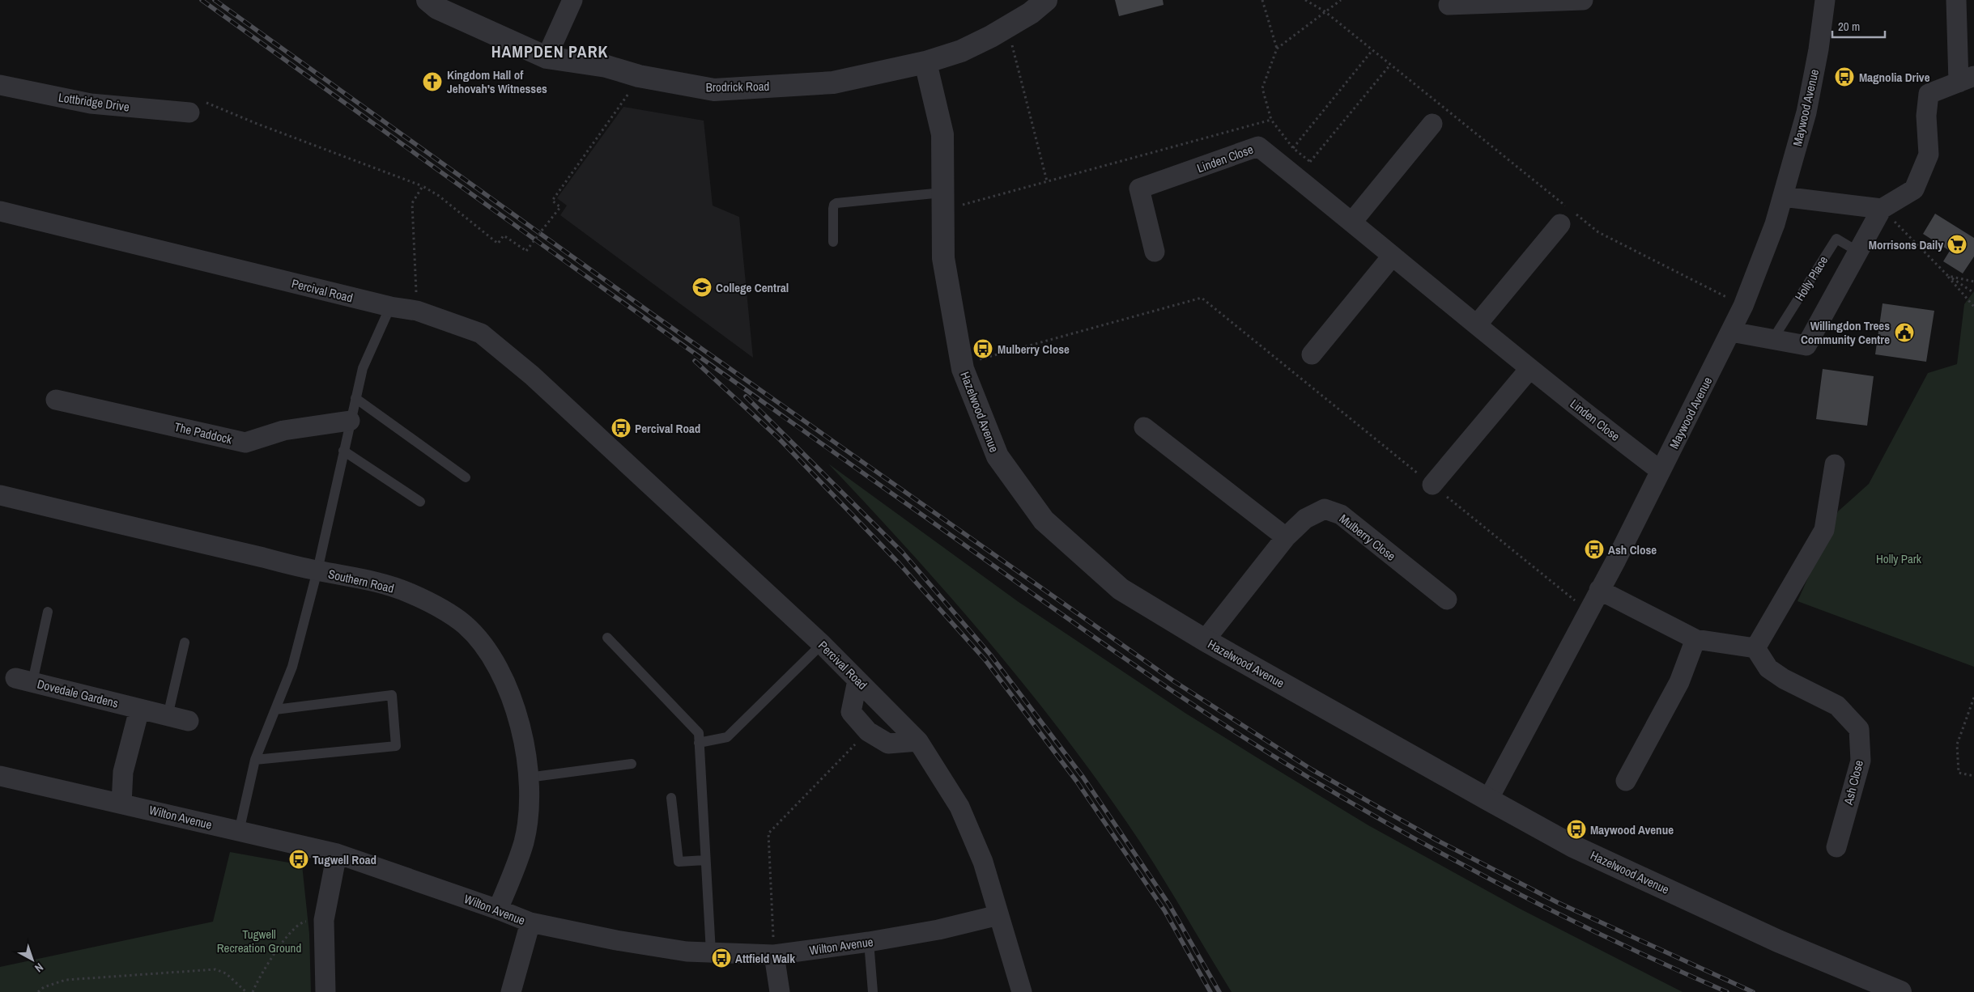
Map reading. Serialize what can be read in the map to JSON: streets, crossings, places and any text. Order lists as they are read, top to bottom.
{
  "streets": {
    "street": [
      "Brodrick Road",
      "Lottbridge Drive",
      "Maywood Avenue",
      "Linden Close",
      "Percival Road",
      "Hazelwood Avenue",
      "The Paddock",
      "Mulberry Close",
      "Southern Road",
      "Dovedale Gardens",
      "Ash Close",
      "Wilton Avenue"
    ],
    "lane": ["Holly Place"]
  },
  "crossings": [
    ["Brodrick Road", "Hazelwood Avenue"],
    ["Maywood Avenue", "Linden Close"],
    ["Maywood Avenue", "Hazelwood Avenue"],
    ["Percival Road", "Wilton Avenue"],
    ["Hazelwood Avenue", "Mulberry Close"],
    ["Southern Road", "Wilton Avenue"]
  ],
  "districts": ["HAMPDEN PARK"],
  "parks": ["Holly Park", "Tugwell Recreation Ground"],
  "places": {
    "bus stop": [
      "Magnolia Drive",
      "Mulberry Close",
      "Percival Road",
      "Ash Close",
      "Maywood Avenue",
      "Tugwell Road",
      "Attfield Walk"
    ],
    "church": ["Kingdom Hall of Jehovah's Witnesses"],
    "supermarket": ["Morrisons Daily"],
    "school or university": ["College Central"],
    "public building": ["Willingdon Trees Community Centre"]
  },
  "scale_bar": "20 m",
  "north": "bottom right"
}
